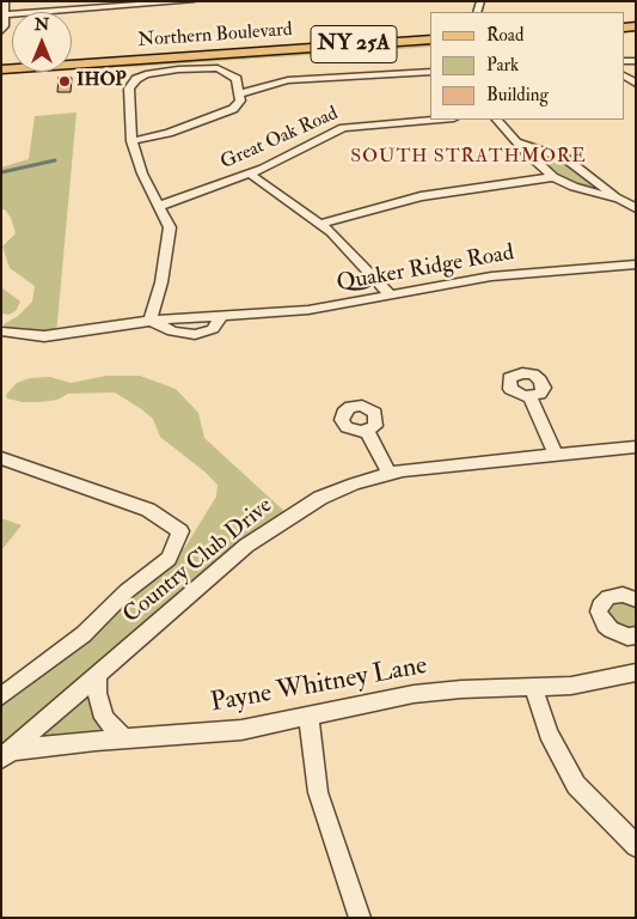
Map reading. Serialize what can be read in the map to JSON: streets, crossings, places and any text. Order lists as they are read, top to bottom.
{
  "streets": {
    "main road": ["Northern Boulevard", "NY 25A"],
    "street": [
      "Great Oak Road",
      "Quaker Ridge Road",
      "Country Club Drive",
      "Payne Whitney Lane"
    ]
  },
  "crossings": [
    ["Country Club Drive", "Payne Whitney Lane"]
  ],
  "districts": ["SOUTH STRATHMORE"],
  "places": ["IHOP"],
  "legend": ["Road", "Park", "Building"],
  "north": "top"
}
